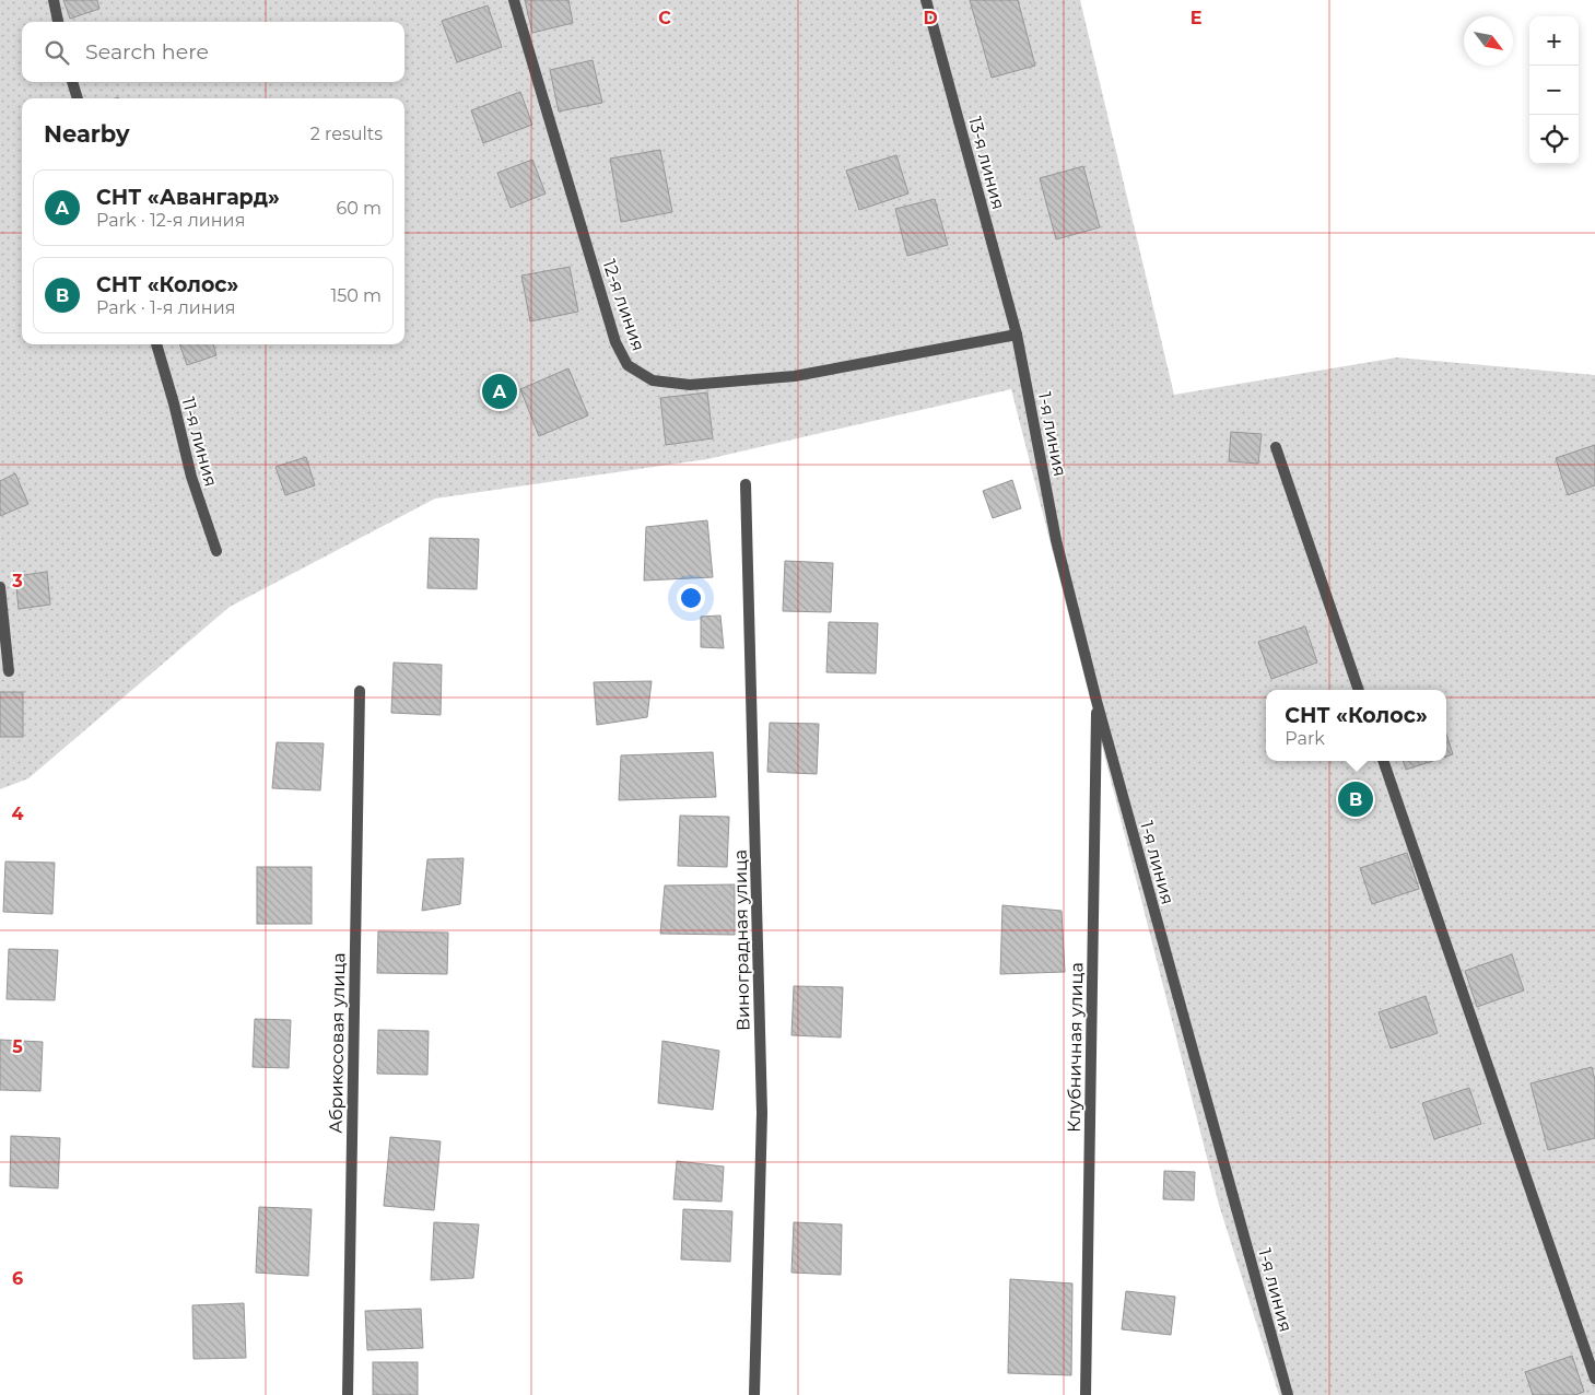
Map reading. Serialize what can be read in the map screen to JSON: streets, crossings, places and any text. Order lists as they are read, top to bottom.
{
  "streets": {
    "street": [
      "13-я линия",
      "12-я линия",
      "1-я линия",
      "11-я линия",
      "Виноградная улица",
      "Абрикосовая улица",
      "Клубничная улица"
    ]
  },
  "crossings": [
    ["13-я линия", "12-я линия"],
    ["13-я линия", "1-я линия"],
    ["12-я линия", "1-я линия"],
    ["1-я линия", "Клубничная улица"]
  ],
  "north": "bottom right",
  "page": {
    "map_buttons": ["+", "−"],
    "search": "Search here",
    "heading": ["Nearby", "2 results"],
    "list": [
      {
        "mark": "A",
        "name": "СНТ «Авангард»",
        "note": "Park · 12-я линия",
        "value": "60 m"
      },
      {
        "mark": "B",
        "name": "СНТ «Колос»",
        "note": "Park · 1-я линия",
        "value": "150 m"
      }
    ],
    "pins": ["A", "B"],
    "popup": ["СНТ «Колос»", "Park"]
  },
  "grid": {
    "columns": ["C", "D", "E"],
    "rows": [
      "3",
      "4",
      "5",
      "6"
    ]
  }
}
